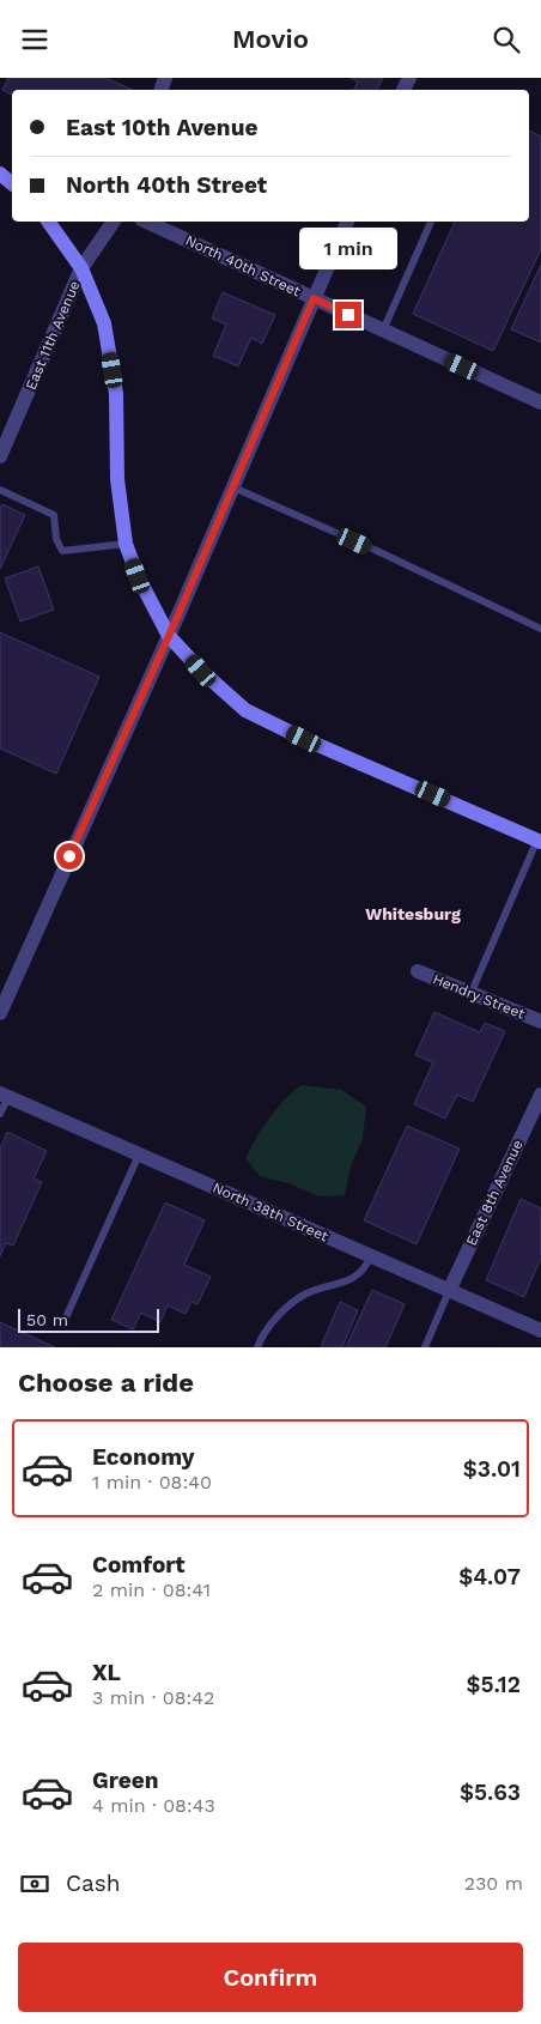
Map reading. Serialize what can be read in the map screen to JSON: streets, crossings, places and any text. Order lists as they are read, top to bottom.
{
  "streets": {
    "street": [
      "North 40th Street",
      "East 11th Avenue",
      "Hendry Street",
      "East 8th Avenue",
      "North 38th Street"
    ]
  },
  "crossings": [
    ["East 8th Avenue", "North 38th Street"]
  ],
  "districts": ["Whitesburg"],
  "scale_bar": "50 m",
  "page": {
    "header": "Movio",
    "banner": ["East 10th Avenue", "North 40th Street"],
    "bubble": "1 min",
    "scale": "50 m",
    "heading": "Choose a ride",
    "list": [
      {
        "name": "Economy",
        "note": "1 min · 08:40",
        "value": "$3.01"
      },
      {
        "name": "Comfort",
        "note": "2 min · 08:41",
        "value": "$4.07"
      },
      {
        "name": "XL",
        "note": "3 min · 08:42",
        "value": "$5.12"
      },
      {
        "name": "Green",
        "note": "4 min · 08:43",
        "value": "$5.63"
      }
    ],
    "pay": ["Cash", "230 m"],
    "buttons": "Confirm"
  }
}
